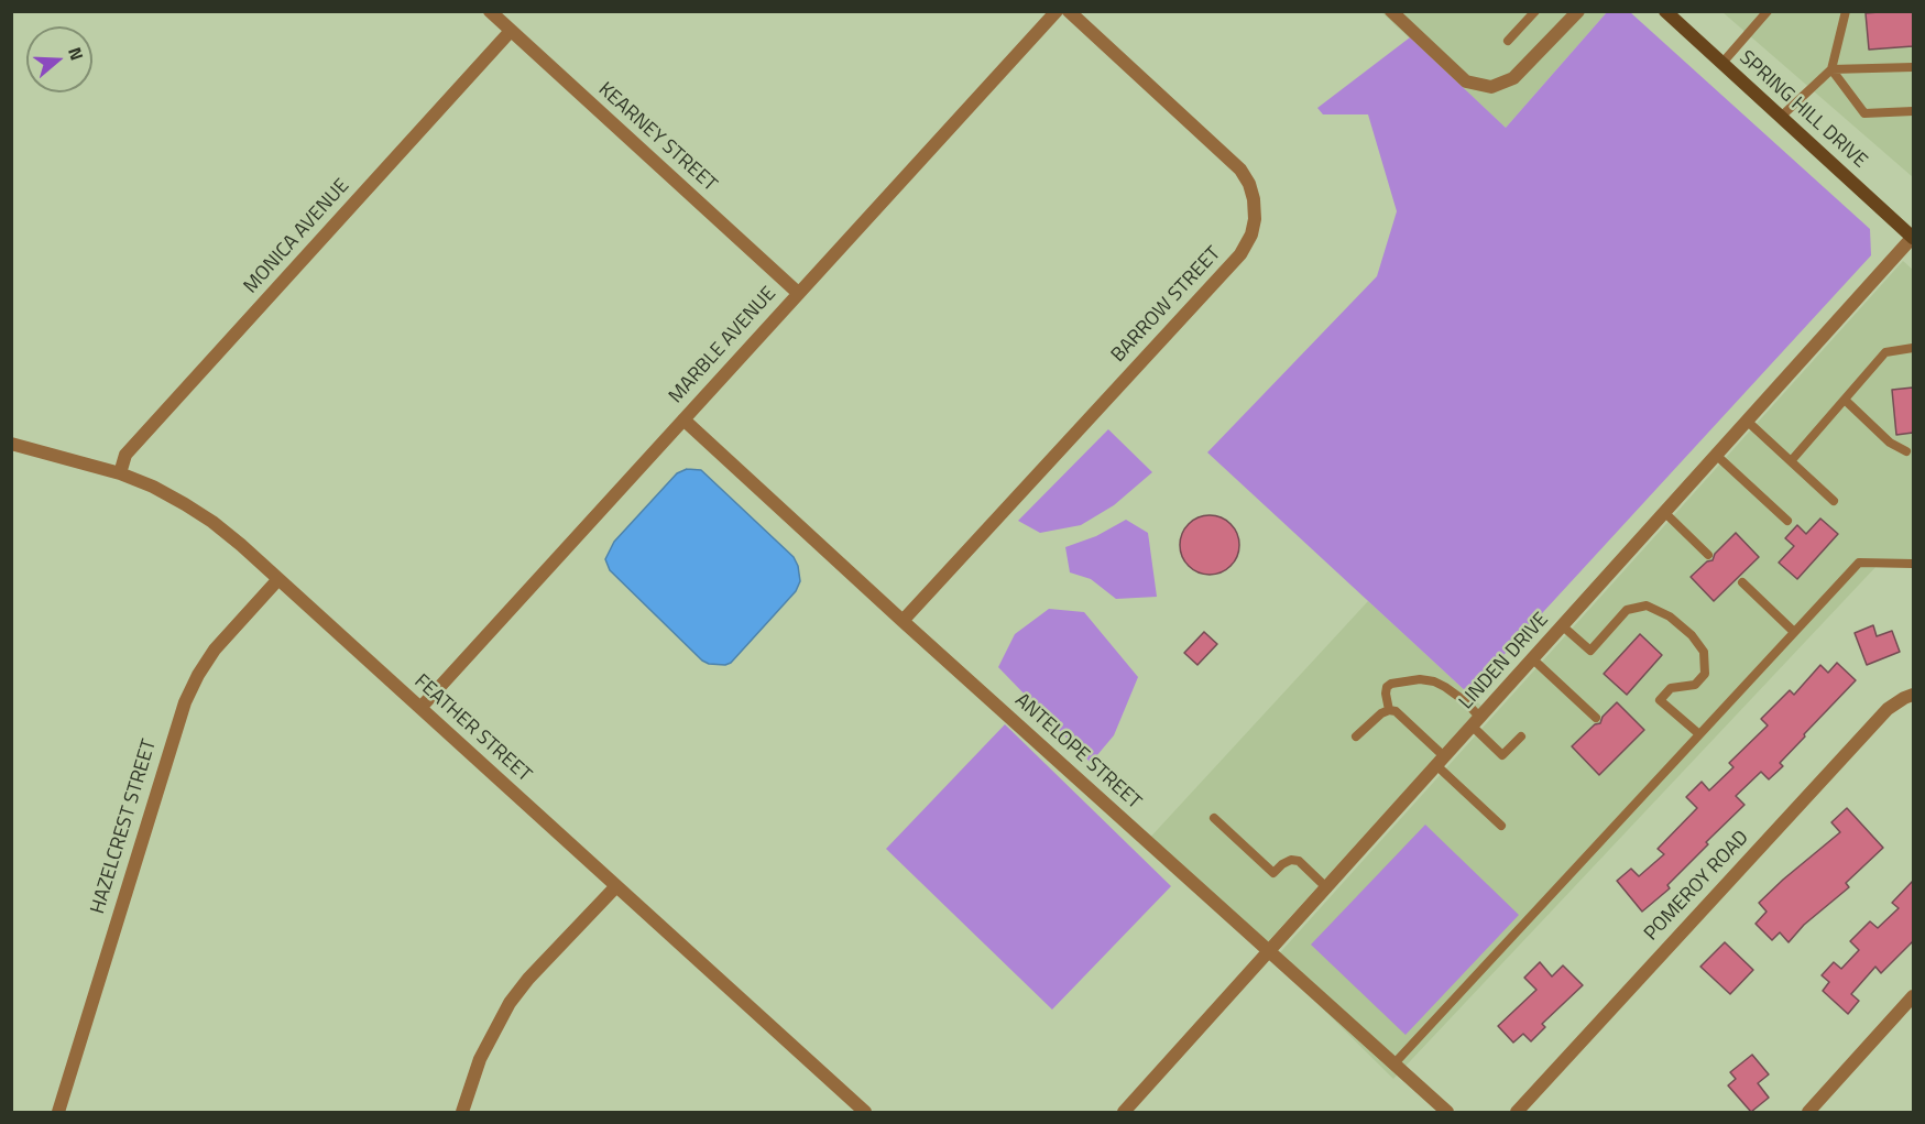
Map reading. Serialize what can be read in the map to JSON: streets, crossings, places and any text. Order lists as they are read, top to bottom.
{
  "streets": {
    "main road": ["SPRING HILL DRIVE"],
    "street": [
      "KEARNEY STREET",
      "MONICA AVENUE",
      "BARROW STREET",
      "MARBLE AVENUE",
      "LINDEN DRIVE",
      "FEATHER STREET",
      "ANTELOPE STREET",
      "HAZELCREST STREET",
      "POMEROY ROAD"
    ]
  },
  "crossings": [
    ["SPRING HILL DRIVE", "LINDEN DRIVE"],
    ["KEARNEY STREET", "MONICA AVENUE"],
    ["KEARNEY STREET", "MARBLE AVENUE"],
    ["MONICA AVENUE", "FEATHER STREET"],
    ["BARROW STREET", "ANTELOPE STREET"],
    ["MARBLE AVENUE", "FEATHER STREET"],
    ["MARBLE AVENUE", "ANTELOPE STREET"],
    ["LINDEN DRIVE", "ANTELOPE STREET"],
    ["FEATHER STREET", "HAZELCREST STREET"]
  ],
  "north": "right"
}
